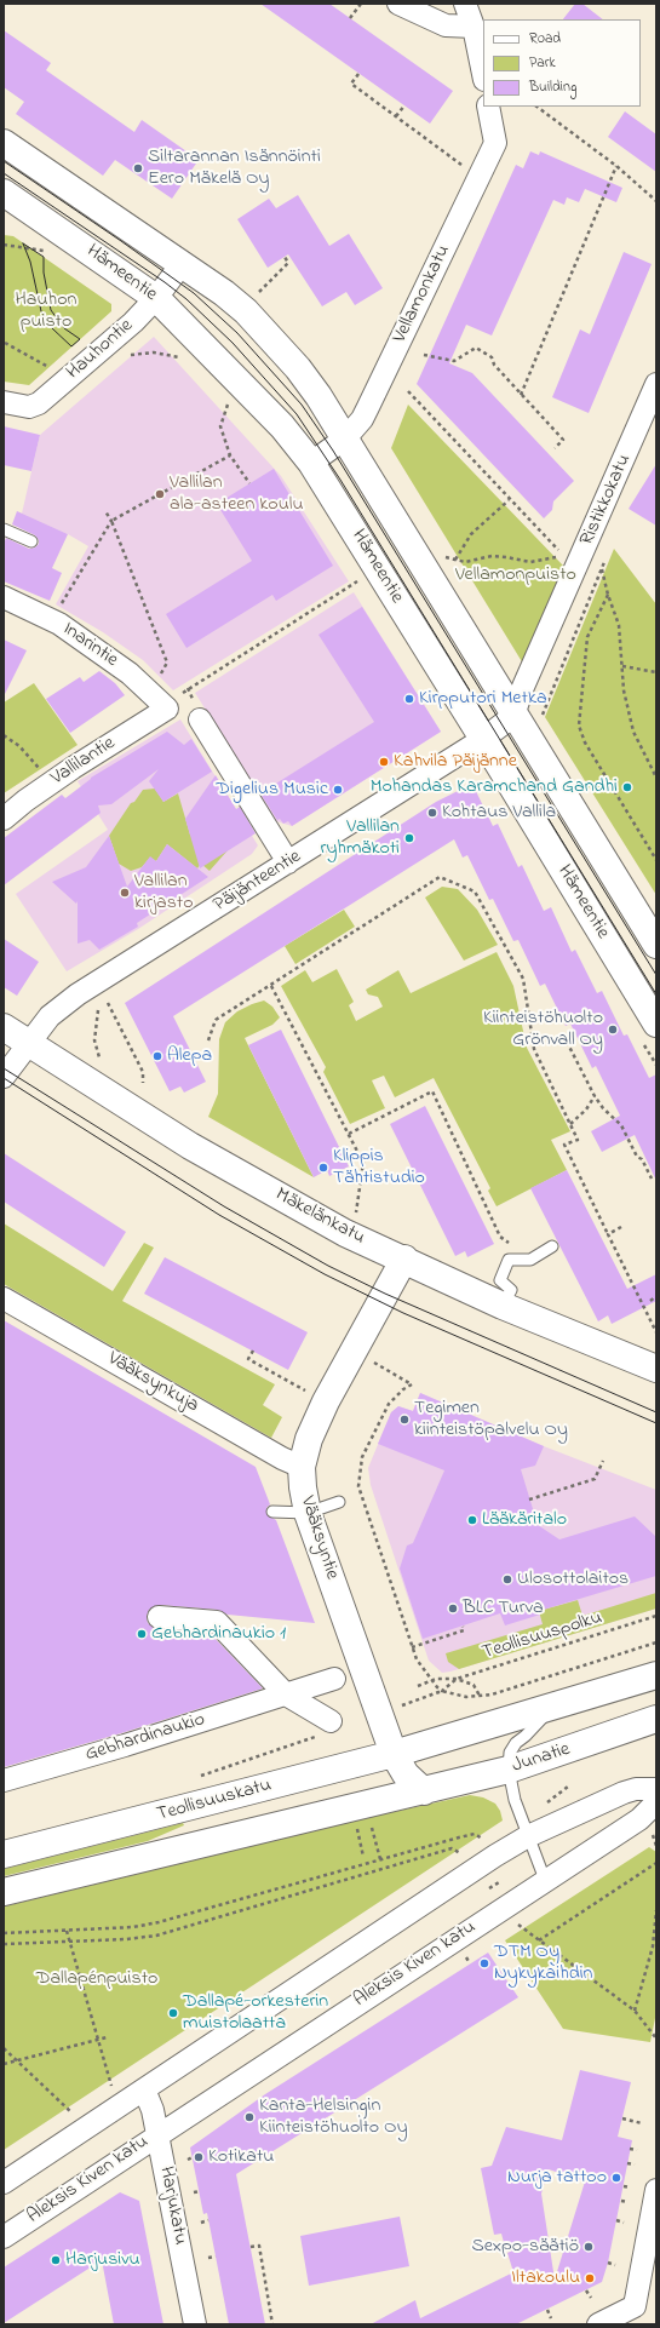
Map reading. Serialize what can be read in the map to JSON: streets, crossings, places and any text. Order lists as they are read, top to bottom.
{
  "streets": {
    "main road": [
      "Hämeentie",
      "Mäkelänkatu",
      "Vääksyntie",
      "Junatie",
      "Teollisuuskatu"
    ],
    "street": [
      "Vellamonkatu",
      "Hauhontie",
      "Ristikkokatu",
      "Inarintie",
      "Vallilantie",
      "Päijänteentie",
      "Vääksynkuja",
      "Gebhardinaukio",
      "Aleksis Kiven katu",
      "Harjukatu"
    ],
    "path": ["Teollisuuspolku"]
  },
  "crossings": [
    ["Hämeentie", "Vellamonkatu"],
    ["Hämeentie", "Hauhontie"],
    ["Hämeentie", "Ristikkokatu"],
    ["Hämeentie", "Päijänteentie"],
    ["Inarintie", "Vallilantie"],
    ["Päijänteentie", "Mäkelänkatu"],
    ["Mäkelänkatu", "Vääksyntie"],
    ["Vääksynkuja", "Vääksyntie"],
    ["Vääksyntie", "Junatie"],
    ["Vääksyntie", "Teollisuuskatu"],
    ["Junatie", "Teollisuuskatu"],
    ["Aleksis Kiven katu", "Harjukatu"]
  ],
  "parks": ["Hauhon puisto", "Vellamonpuisto", "Dallapénpuisto"],
  "places": [
    "Siltarannan Isännöinti Eero Mäkelä Oy",
    "Vallilan ala-asteen koulu",
    "Kirpputori Metka",
    "Kahvila Päijänne",
    "Mohandas Karamchand Gandhi",
    "Digelius Music",
    "Kohtaus Vallila",
    "Vallilan ryhmäkoti",
    "Vallilan kirjasto",
    "Kiinteistöhuolto Grönvall Oy",
    "Alepa",
    "Klippis Tähtistudio",
    "Tegimen kiinteistöpalvelu Oy",
    "Lääkäritalo",
    "Ulosottolaitos",
    "BLC Turva",
    "Gebhardinaukio 1",
    "DTM Oy Nykykaihdin",
    "Dallapé-orkesterin muistolaatta",
    "Kanta-Helsingin Kiinteistöhuolto Oy",
    "Kotikatu",
    "Nurja tattoo",
    "Sexpo-säätiö",
    "Harjusivu",
    "Iltakoulu"
  ],
  "legend": ["Road", "Park", "Building"]
}
